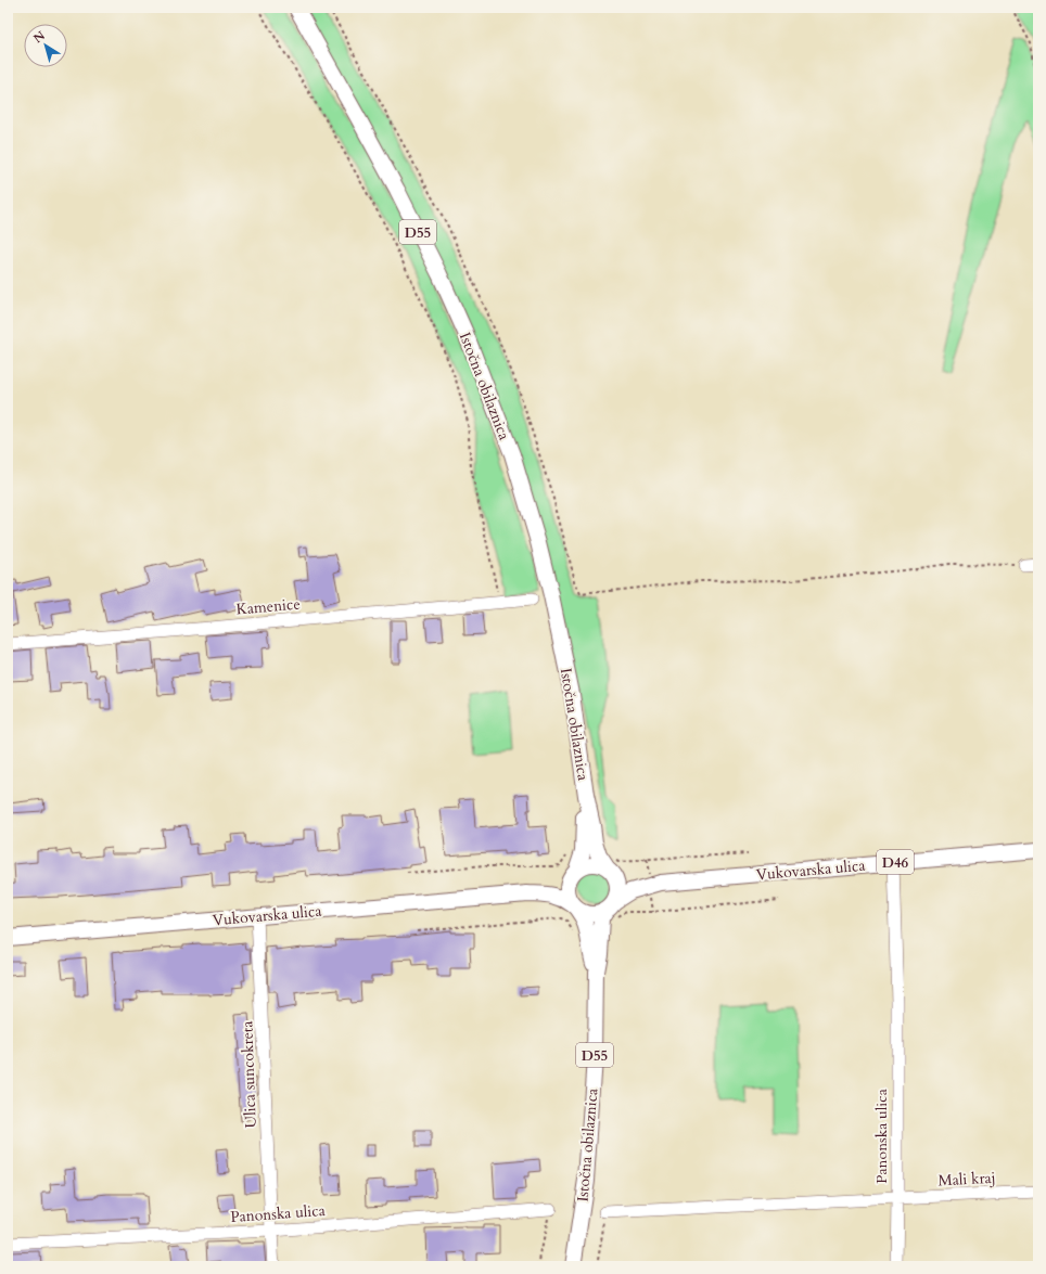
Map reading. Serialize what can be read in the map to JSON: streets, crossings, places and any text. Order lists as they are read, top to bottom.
{
  "streets": {
    "main road": [
      "D55",
      "Istočna obilaznica",
      "D46",
      "Vukovarska ulica"
    ],
    "street": [
      "Kamenice",
      "Ulica suncokreta",
      "Panonska ulica",
      "Mali kraj"
    ]
  },
  "crossings": [
    ["D55", "Istočna obilaznica"],
    ["D55", "Vukovarska ulica"],
    ["Istočna obilaznica", "Vukovarska ulica"],
    ["Vukovarska ulica", "Ulica suncokreta"],
    ["Vukovarska ulica", "Panonska ulica"],
    ["Ulica suncokreta", "Panonska ulica"],
    ["Panonska ulica", "Mali kraj"]
  ],
  "north": "top left"
}
